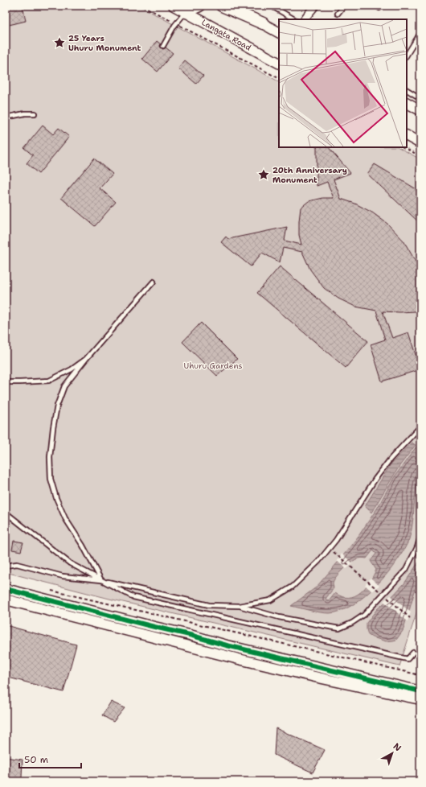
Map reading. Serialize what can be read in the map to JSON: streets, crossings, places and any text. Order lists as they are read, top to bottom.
{
  "streets": {
    "street": ["Langata Road"]
  },
  "parks": ["Uhuru Gardens"],
  "places": {
    "place": ["25 Years Uhuru Monument", "20th Anniversary Monument"]
  },
  "scale_bar": "50 m",
  "north": "top right"
}
